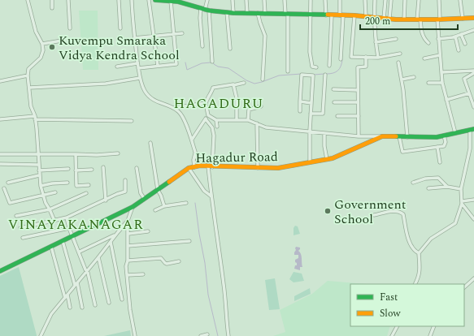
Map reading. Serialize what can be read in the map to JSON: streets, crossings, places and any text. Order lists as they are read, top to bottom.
{
  "streets": {
    "street": ["Hagadur Road"]
  },
  "districts": ["HAGADURU", "VINAYAKANAGAR"],
  "places": ["Kuvempu Smaraka Vidya Kendra School", "Government School"],
  "legend": ["Fast", "Slow"],
  "scale_bar": "200 m"
}
